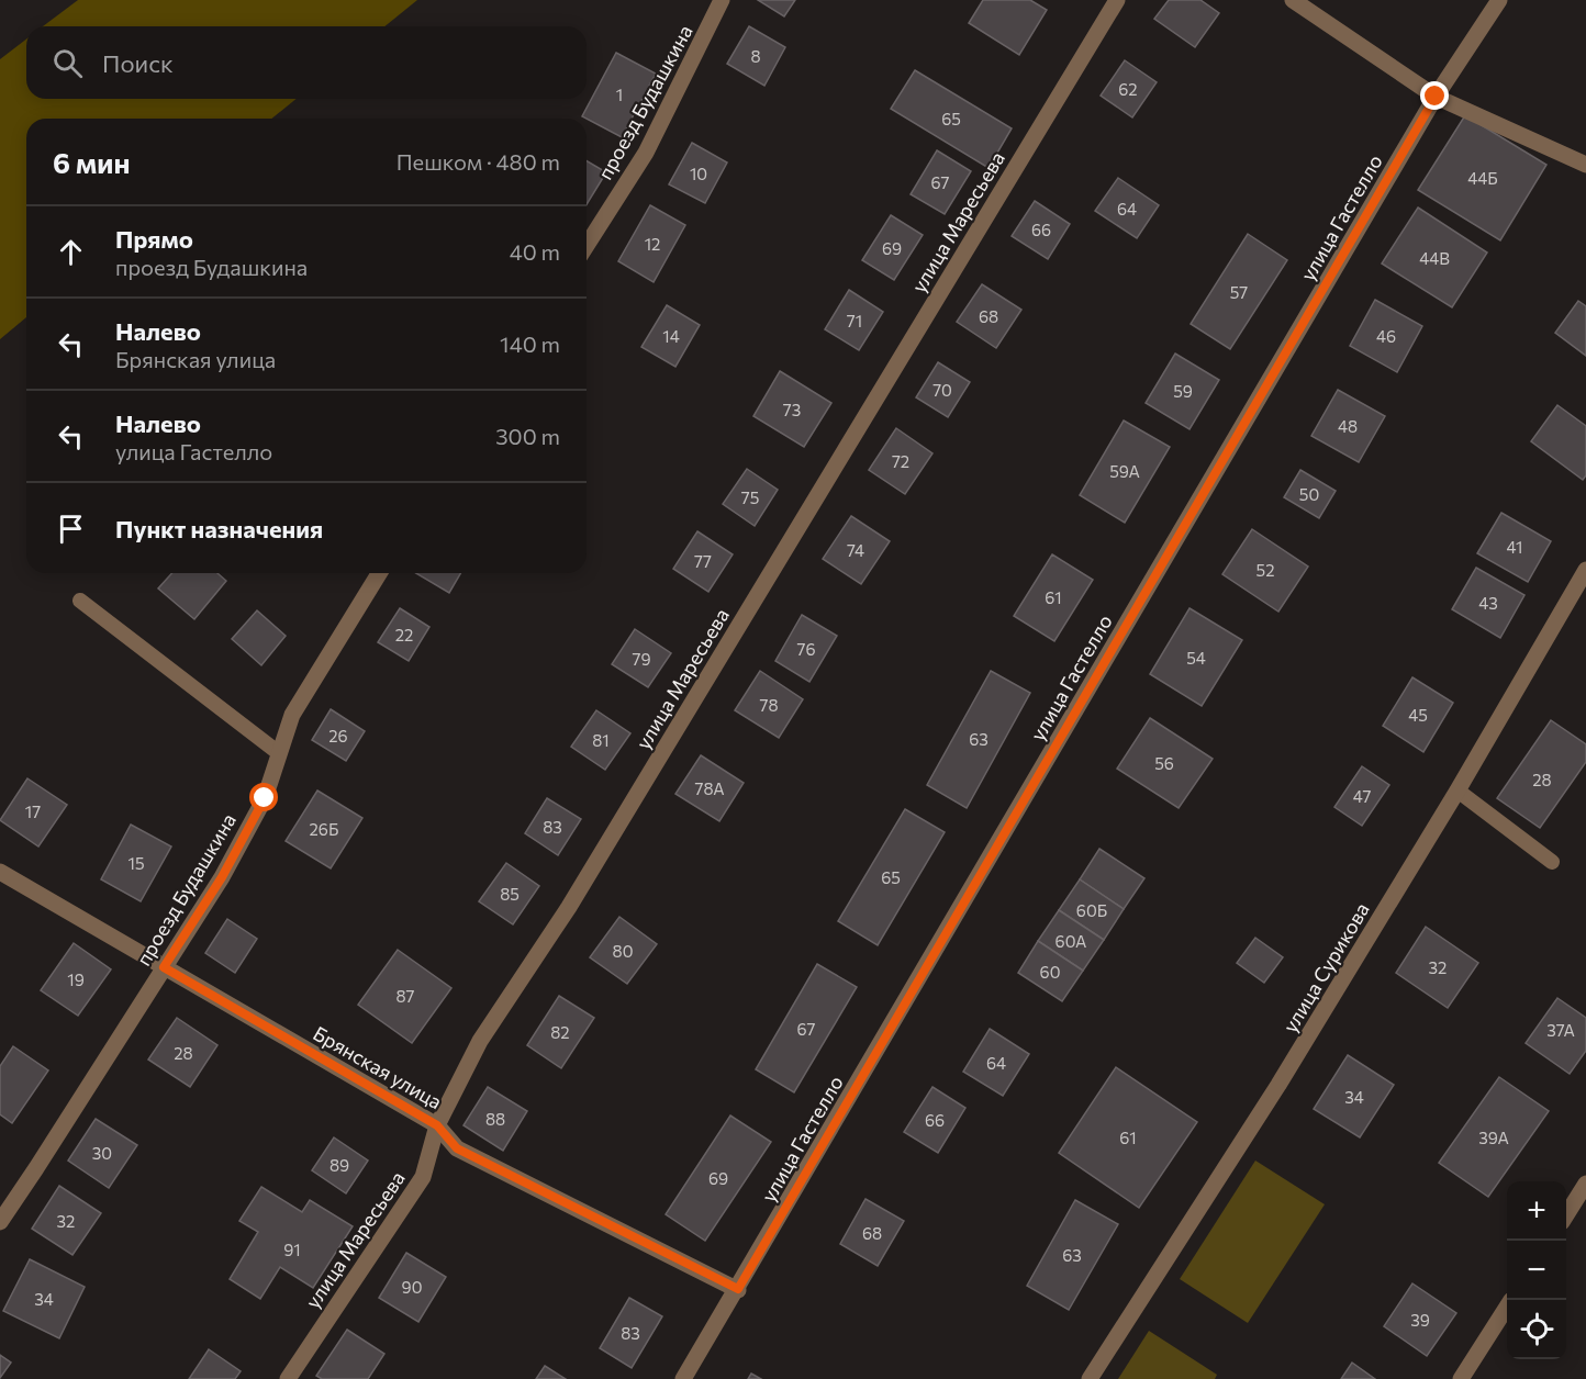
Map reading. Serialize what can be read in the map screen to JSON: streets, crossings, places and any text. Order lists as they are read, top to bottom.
{
  "streets": {
    "street": [
      "проезд Будашкина",
      "улица Гастелло",
      "улица Маресьева",
      "улица Сурикова",
      "Брянская улица"
    ]
  },
  "crossings": [
    ["проезд Будашкина", "Брянская улица"],
    ["улица Гастелло", "Брянская улица"],
    ["улица Маресьева", "Брянская улица"]
  ],
  "house_numbers": [
    "8",
    "62",
    "1",
    "65",
    "10",
    "44Б",
    "67",
    "64",
    "66",
    "12",
    "69",
    "44В",
    "57",
    "68",
    "71",
    "14",
    "46",
    "70",
    "59",
    "73",
    "48",
    "72",
    "59А",
    "50",
    "75",
    "41",
    "74",
    "77",
    "52",
    "61",
    "43",
    "22",
    "76",
    "54",
    "79",
    "78",
    "45",
    "26",
    "63",
    "81",
    "56",
    "28",
    "78А",
    "47",
    "17",
    "83",
    "26Б",
    "15",
    "65",
    "85",
    "60Б",
    "60А",
    "80",
    "32",
    "60",
    "19",
    "87",
    "67",
    "37А",
    "82",
    "28",
    "64",
    "34",
    "88",
    "66",
    "61",
    "39А",
    "30",
    "89",
    "69",
    "32",
    "68",
    "91",
    "63",
    "90",
    "34",
    "39",
    "83"
  ],
  "page": {
    "search": "Поиск",
    "heading": ["6 мин", "Пешком · 480 m"],
    "list": [
      ["Прямо", "проезд Будашкина", "40 m"],
      ["Налево", "Брянская улица", "140 m"],
      ["Налево", "улица Гастелло", "300 m"],
      "Пункт назначения"
    ],
    "map_buttons": ["+", "−"]
  }
}
